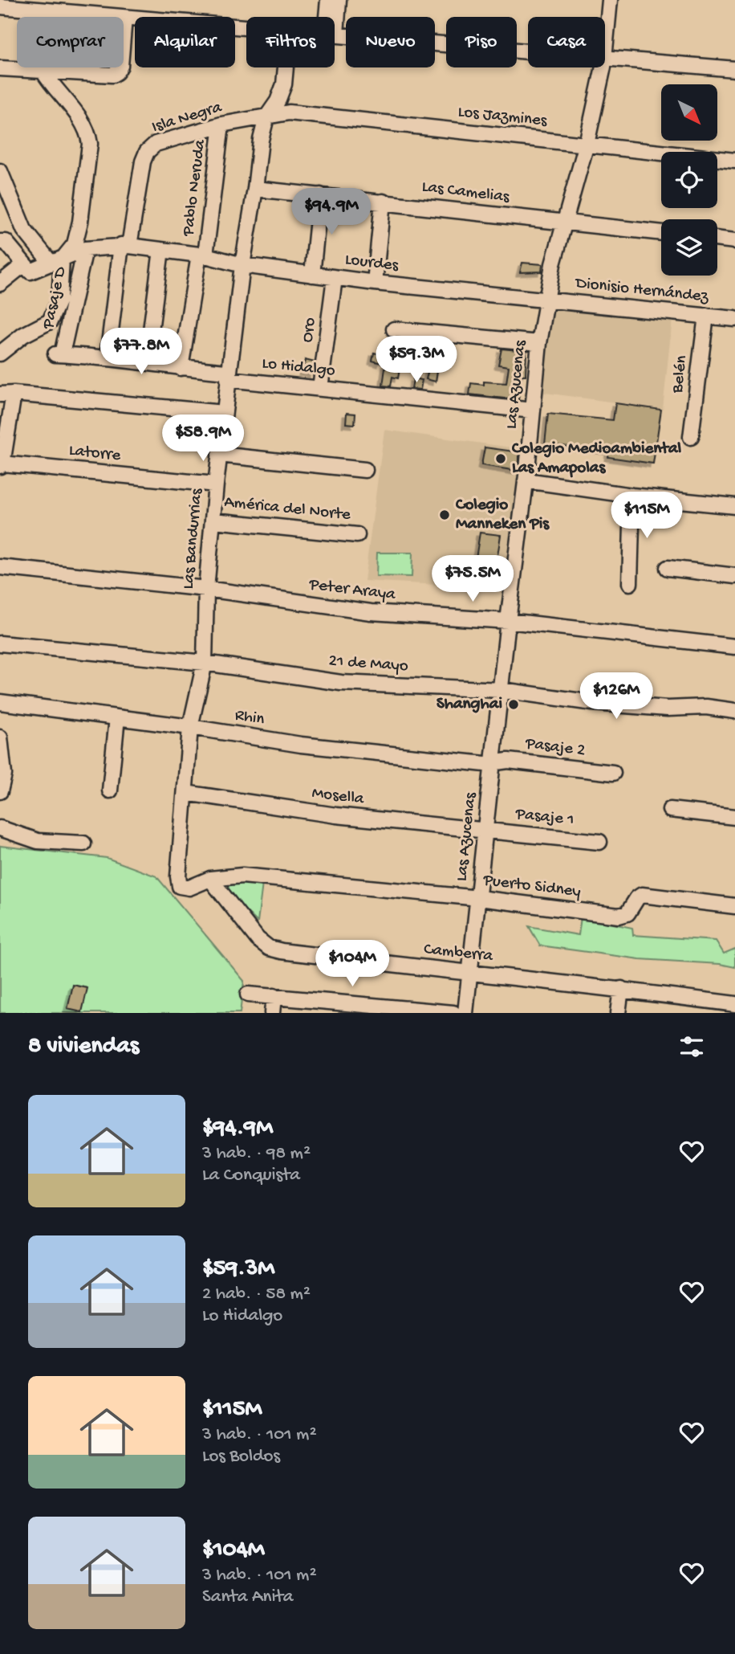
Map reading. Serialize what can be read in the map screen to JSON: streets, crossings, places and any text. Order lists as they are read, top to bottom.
{
  "streets": {
    "street": [
      "Los Jazmines",
      "Isla Negra",
      "Pablo Neruda",
      "Las Camelias",
      "Lourdes",
      "Dionisio Hernández",
      "Pasaje D",
      "Oro",
      "Lo Hidalgo",
      "Belén",
      "Las Azucenas",
      "Latorre",
      "América del Norte",
      "Las Bandurrias",
      "Peter Araya",
      "21 de Mayo",
      "Rhin",
      "Pasaje 2",
      "Mosella",
      "Pasaje 1",
      "Puerto Sidney",
      "Camberra"
    ]
  },
  "crossings": [
    ["Los Jazmines", "Isla Negra"],
    ["Los Jazmines", "Las Azucenas"],
    ["Los Jazmines", "Las Bandurrias"],
    ["Isla Negra", "Pablo Neruda"],
    ["Isla Negra", "Lourdes"],
    ["Isla Negra", "Lo Hidalgo"],
    ["Isla Negra", "Las Bandurrias"],
    ["Pablo Neruda", "Lourdes"],
    ["Pablo Neruda", "Lo Hidalgo"],
    ["Las Camelias", "Las Azucenas"],
    ["Las Camelias", "Las Bandurrias"],
    ["Lourdes", "Dionisio Hernández"],
    ["Lourdes", "Pasaje D"],
    ["Lourdes", "Oro"],
    ["Lourdes", "Las Azucenas"],
    ["Lourdes", "Las Bandurrias"],
    ["Dionisio Hernández", "Belén"],
    ["Dionisio Hernández", "Las Azucenas"],
    ["Pasaje D", "Lo Hidalgo"],
    ["Oro", "Lo Hidalgo"],
    ["Lo Hidalgo", "Las Azucenas"],
    ["Lo Hidalgo", "Las Bandurrias"],
    ["Las Azucenas", "Peter Araya"],
    ["Las Azucenas", "21 de Mayo"],
    ["Las Azucenas", "Rhin"],
    ["Las Azucenas", "Pasaje 2"],
    ["Las Azucenas", "Mosella"],
    ["Las Azucenas", "Pasaje 1"],
    ["Las Azucenas", "Puerto Sidney"],
    ["Las Azucenas", "Camberra"],
    ["Latorre", "Las Bandurrias"],
    ["América del Norte", "Las Bandurrias"],
    ["Las Bandurrias", "Peter Araya"],
    ["Las Bandurrias", "21 de Mayo"],
    ["Las Bandurrias", "Rhin"],
    ["Las Bandurrias", "Mosella"],
    ["Las Bandurrias", "Puerto Sidney"],
    ["Rhin", "Pasaje 2"],
    ["Mosella", "Pasaje 1"],
    ["Puerto Sidney", "Camberra"]
  ],
  "places": ["Colegio Medioambiental Las Amapolas", "Colegio Manneken Pis", "Shanghai"],
  "north": "bottom right",
  "page": {
    "chip": [
      "Comprar",
      "Alquilar",
      "Filtros",
      "Nuevo",
      "Piso",
      "Casa"
    ],
    "price": [
      "$94.9M",
      "$77.8M",
      "$59.3M",
      "$58.9M",
      "$115M",
      "$75.5M",
      "$126M",
      "$104M"
    ],
    "heading": "8 viviendas",
    "list": [
      {
        "name": "$94.9M",
        "note": "3 hab. · 98 m² · La Conquista"
      },
      {
        "name": "$59.3M",
        "note": "2 hab. · 58 m² · Lo Hidalgo"
      },
      {
        "name": "$115M",
        "note": "3 hab. · 101 m² · Los Boldos"
      },
      {
        "name": "$104M",
        "note": "3 hab. · 101 m² · Santa Anita"
      }
    ]
  }
}
